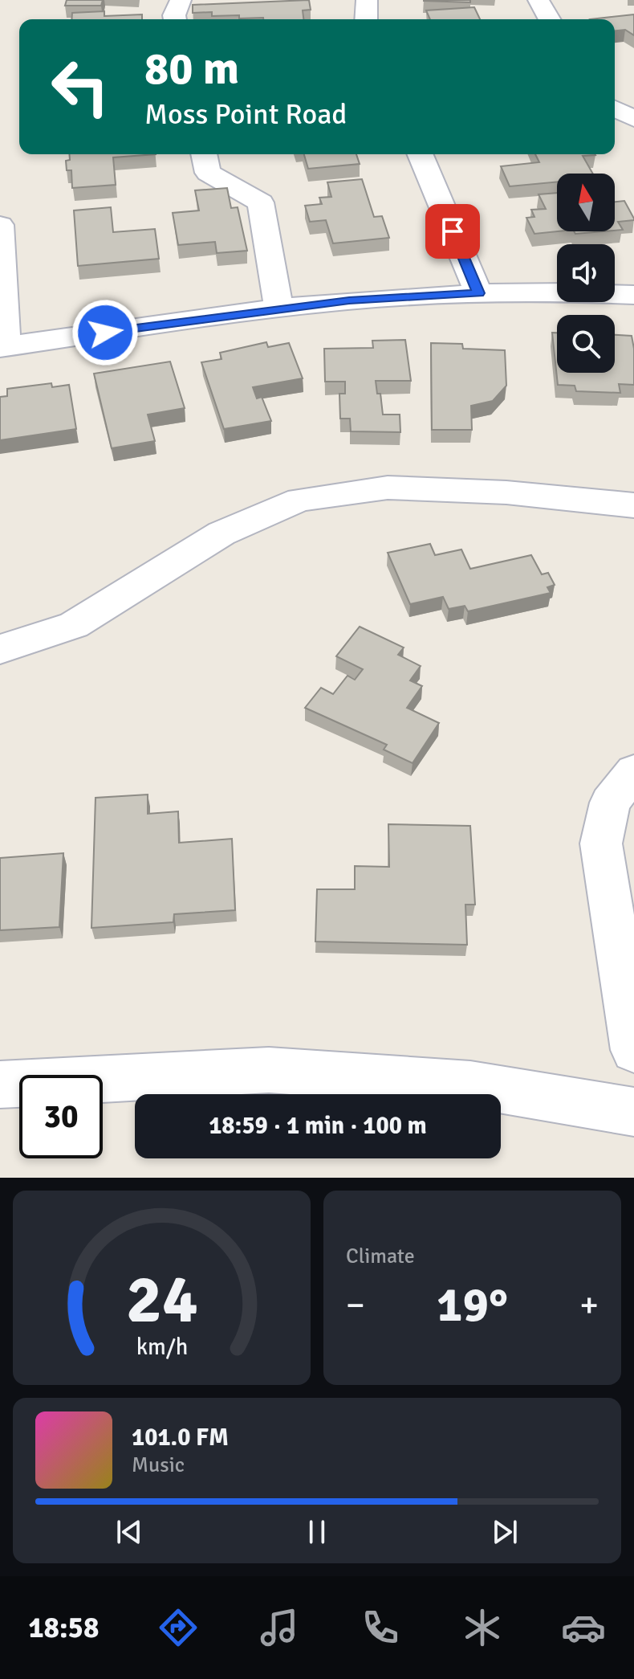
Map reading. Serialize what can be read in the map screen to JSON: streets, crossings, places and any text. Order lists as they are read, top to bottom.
{
  "north": "top",
  "page": {
    "turn": ["80 m", "Moss Point Road"],
    "limit": "30",
    "trip": "18:59 · 1 min · 100 m",
    "tile": "Climate",
    "heat": ["−", "19°", "+"],
    "song": ["101.0 FM", "Music"],
    "tabs": "18:58",
    "gauge": ["24", "km/h"]
  }
}
